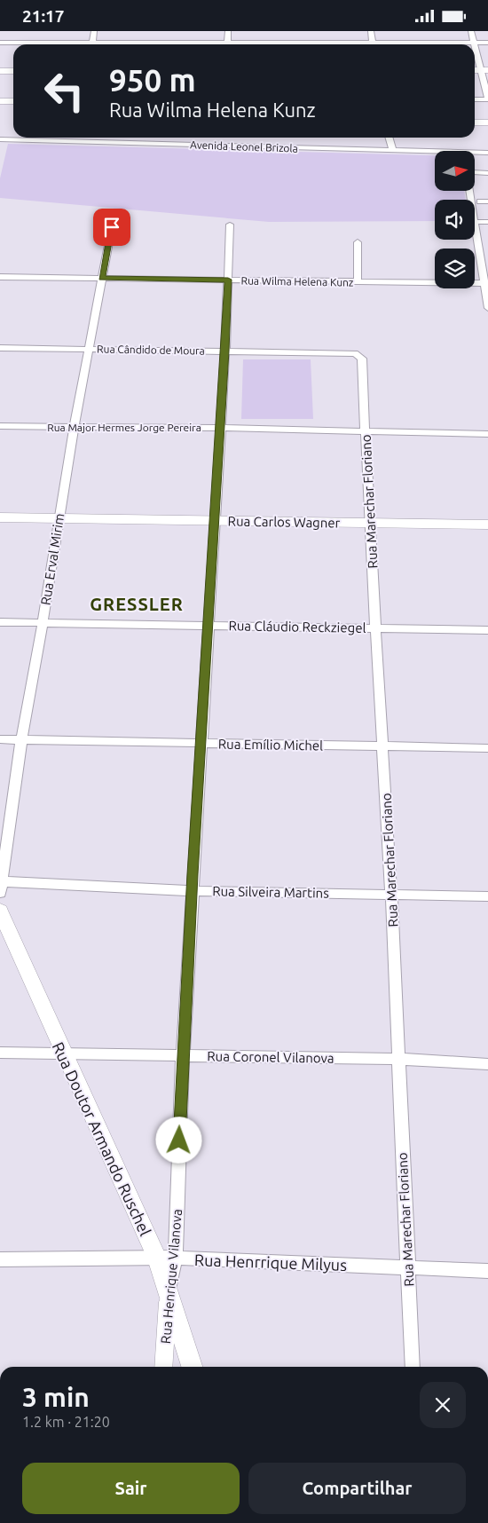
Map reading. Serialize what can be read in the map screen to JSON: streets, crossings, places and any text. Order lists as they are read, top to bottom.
{
  "streets": {
    "main road": ["Rua Carlos Wagner", "Rua Doutor Armando Ruschel"],
    "street": [
      "Avenida Leonel Brizola",
      "Rua Wilma Helena Kunz",
      "Rua Cândido de Moura",
      "Rua Major Hermes Jorge Pereira",
      "Rua Marechar Floriano",
      "Rua Erval Mirim",
      "Rua Cláudio Reckziegel",
      "Rua Emílio Michel",
      "Rua Silveira Martins",
      "Rua Coronel Vilanova",
      "Rua Henrrique Milyus",
      "Rua Henrique Vilanova"
    ]
  },
  "crossings": [
    ["Rua Wilma Helena Kunz", "Rua Erval Mirim"],
    ["Rua Wilma Helena Kunz", "Rua Henrique Vilanova"],
    ["Rua Cândido de Moura", "Rua Marechar Floriano"],
    ["Rua Cândido de Moura", "Rua Erval Mirim"],
    ["Rua Cândido de Moura", "Rua Henrique Vilanova"],
    ["Rua Major Hermes Jorge Pereira", "Rua Marechar Floriano"],
    ["Rua Major Hermes Jorge Pereira", "Rua Erval Mirim"],
    ["Rua Major Hermes Jorge Pereira", "Rua Henrique Vilanova"],
    ["Rua Marechar Floriano", "Rua Carlos Wagner"],
    ["Rua Marechar Floriano", "Rua Cláudio Reckziegel"],
    ["Rua Marechar Floriano", "Rua Emílio Michel"],
    ["Rua Marechar Floriano", "Rua Silveira Martins"],
    ["Rua Marechar Floriano", "Rua Coronel Vilanova"],
    ["Rua Marechar Floriano", "Rua Henrrique Milyus"],
    ["Rua Carlos Wagner", "Rua Erval Mirim"],
    ["Rua Carlos Wagner", "Rua Henrique Vilanova"],
    ["Rua Erval Mirim", "Rua Cláudio Reckziegel"],
    ["Rua Erval Mirim", "Rua Emílio Michel"],
    ["Rua Erval Mirim", "Rua Silveira Martins"],
    ["Rua Cláudio Reckziegel", "Rua Henrique Vilanova"],
    ["Rua Emílio Michel", "Rua Henrique Vilanova"],
    ["Rua Silveira Martins", "Rua Henrique Vilanova"],
    ["Rua Coronel Vilanova", "Rua Doutor Armando Ruschel"],
    ["Rua Coronel Vilanova", "Rua Henrique Vilanova"],
    ["Rua Doutor Armando Ruschel", "Rua Henrrique Milyus"],
    ["Rua Doutor Armando Ruschel", "Rua Henrique Vilanova"],
    ["Rua Henrrique Milyus", "Rua Henrique Vilanova"]
  ],
  "districts": ["GRESSLER"],
  "north": "right",
  "page": {
    "status": "21:17",
    "turn": ["950 m", "Rua Wilma Helena Kunz"],
    "heading": ["3 min", "1.2 km · 21:20"],
    "buttons": ["Sair", "Compartilhar"]
  }
}
